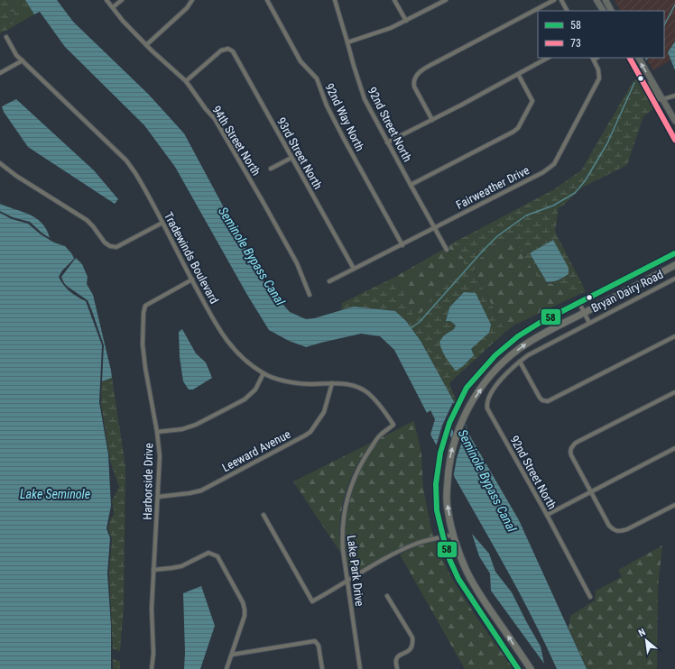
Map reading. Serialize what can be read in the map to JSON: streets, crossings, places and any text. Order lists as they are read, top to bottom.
{
  "streets": {
    "main road": ["Bryan Dairy Road"],
    "street": [
      "92nd Way North",
      "92nd Street North",
      "94th Street North",
      "93rd Street North",
      "Fairweather Drive",
      "Tradewinds Boulevard",
      "Leeward Avenue",
      "Harborside Drive",
      "Lake Park Drive"
    ]
  },
  "crossings": [
    ["92nd Way North", "Fairweather Drive"],
    ["92nd Street North", "Fairweather Drive"],
    ["92nd Street North", "Bryan Dairy Road"],
    ["94th Street North", "93rd Street North"],
    ["93rd Street North", "Fairweather Drive"],
    ["Tradewinds Boulevard", "Leeward Avenue"],
    ["Tradewinds Boulevard", "Harborside Drive"],
    ["Tradewinds Boulevard", "Lake Park Drive"],
    ["Leeward Avenue", "Harborside Drive"]
  ],
  "water": ["Seminole Bypass Canal", "Lake Seminole"],
  "lines": ["transit line 73", "transit line 58"],
  "legend": ["58", "73"],
  "north": "top left"
}
